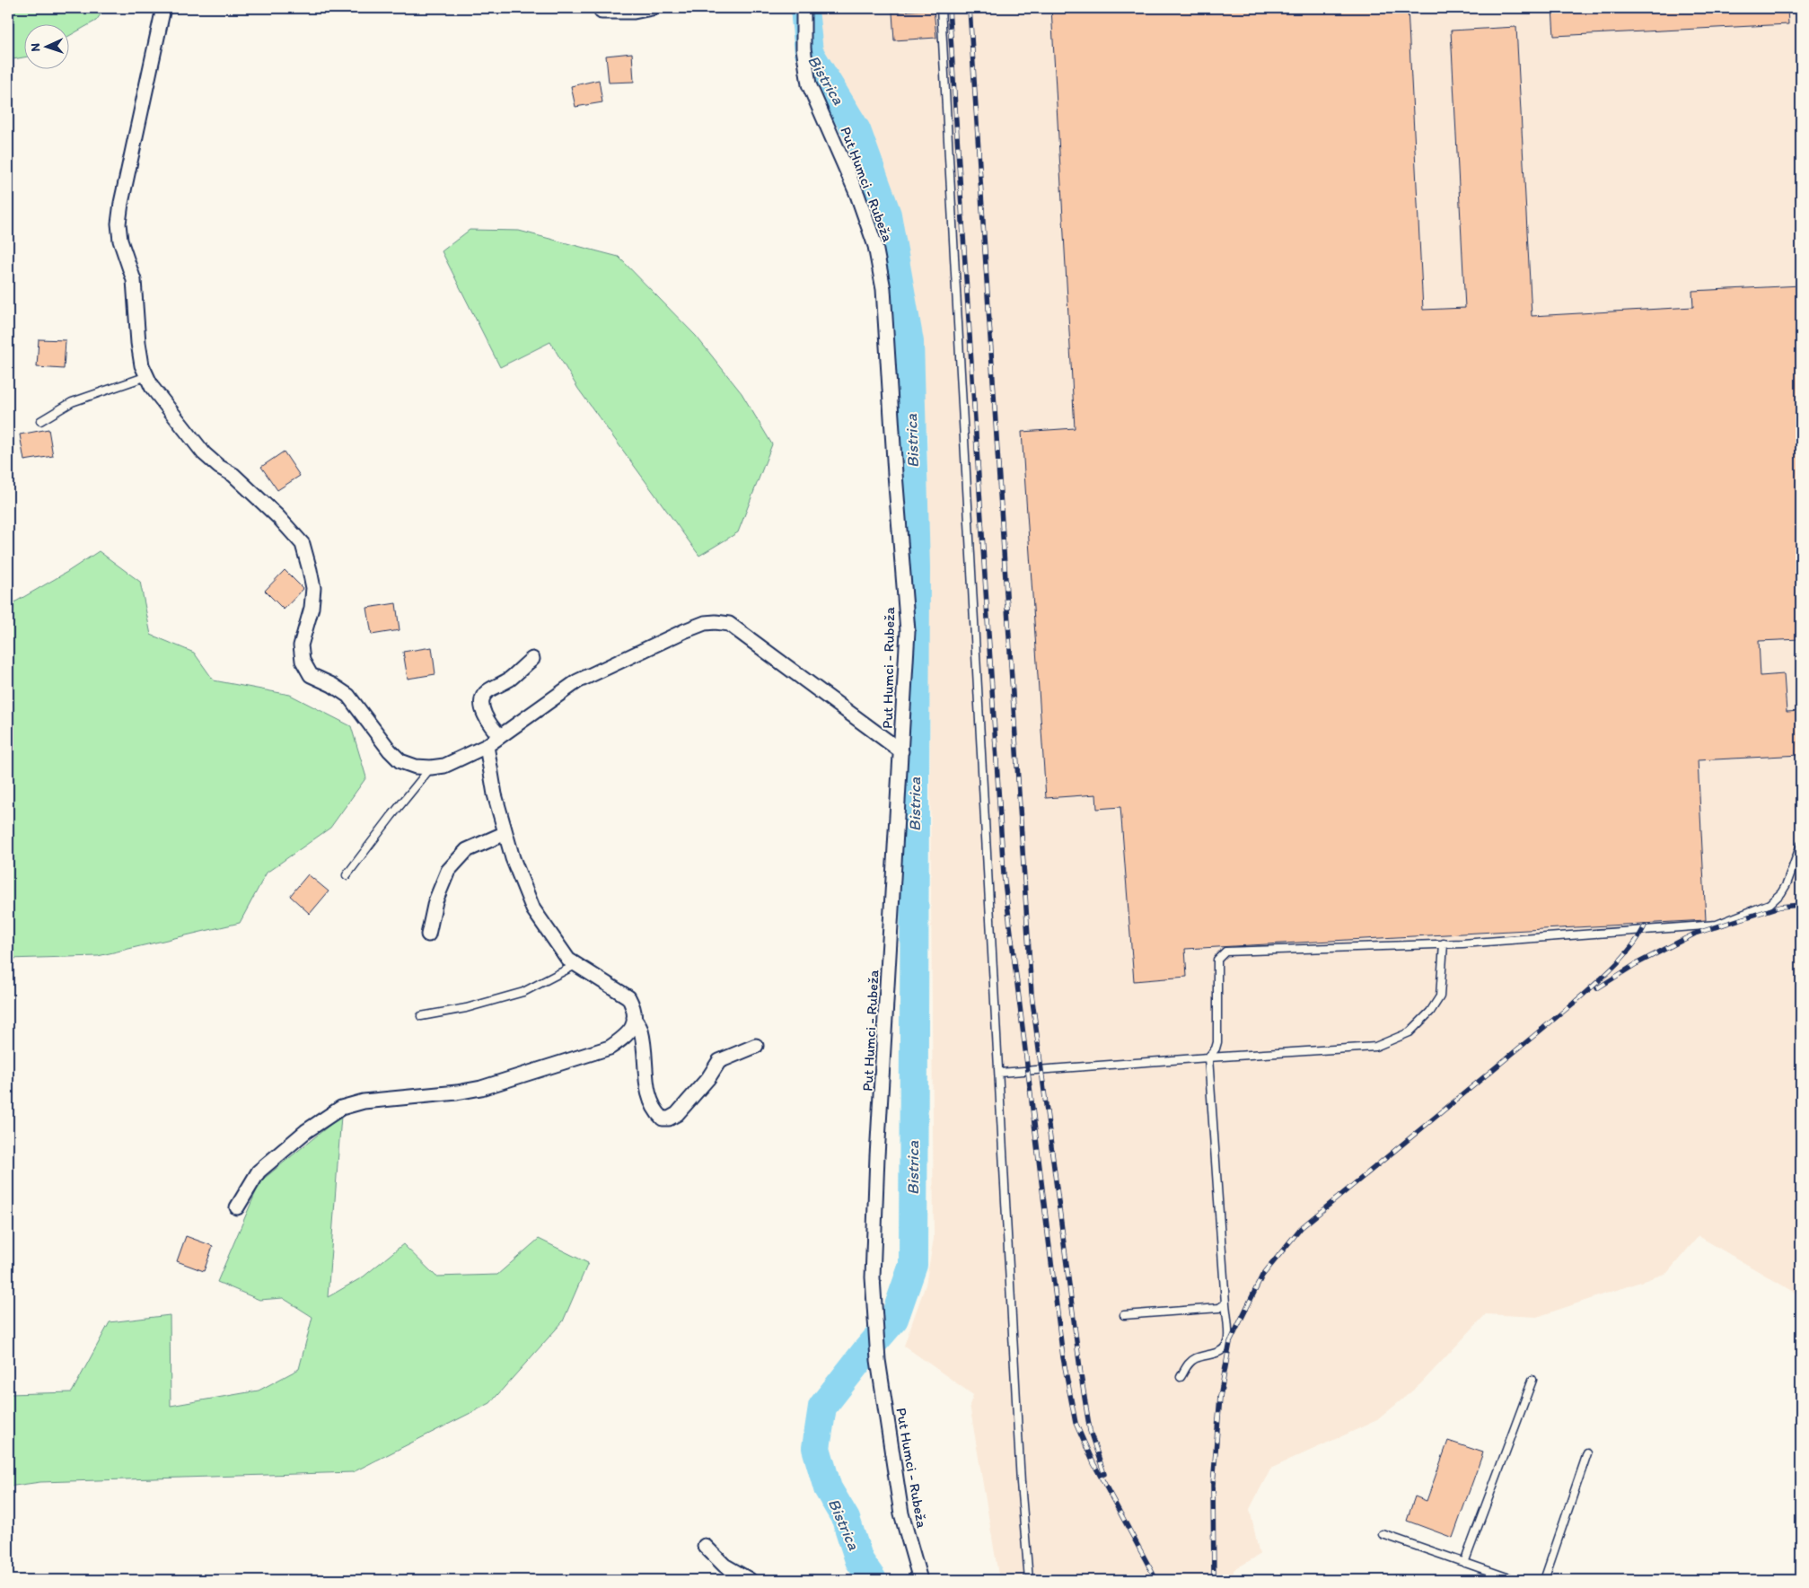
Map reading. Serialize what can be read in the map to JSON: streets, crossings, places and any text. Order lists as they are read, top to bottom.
{
  "streets": {
    "street": ["Put Humci - Rubeža"]
  },
  "water": ["Bistrica"],
  "north": "left"
}
